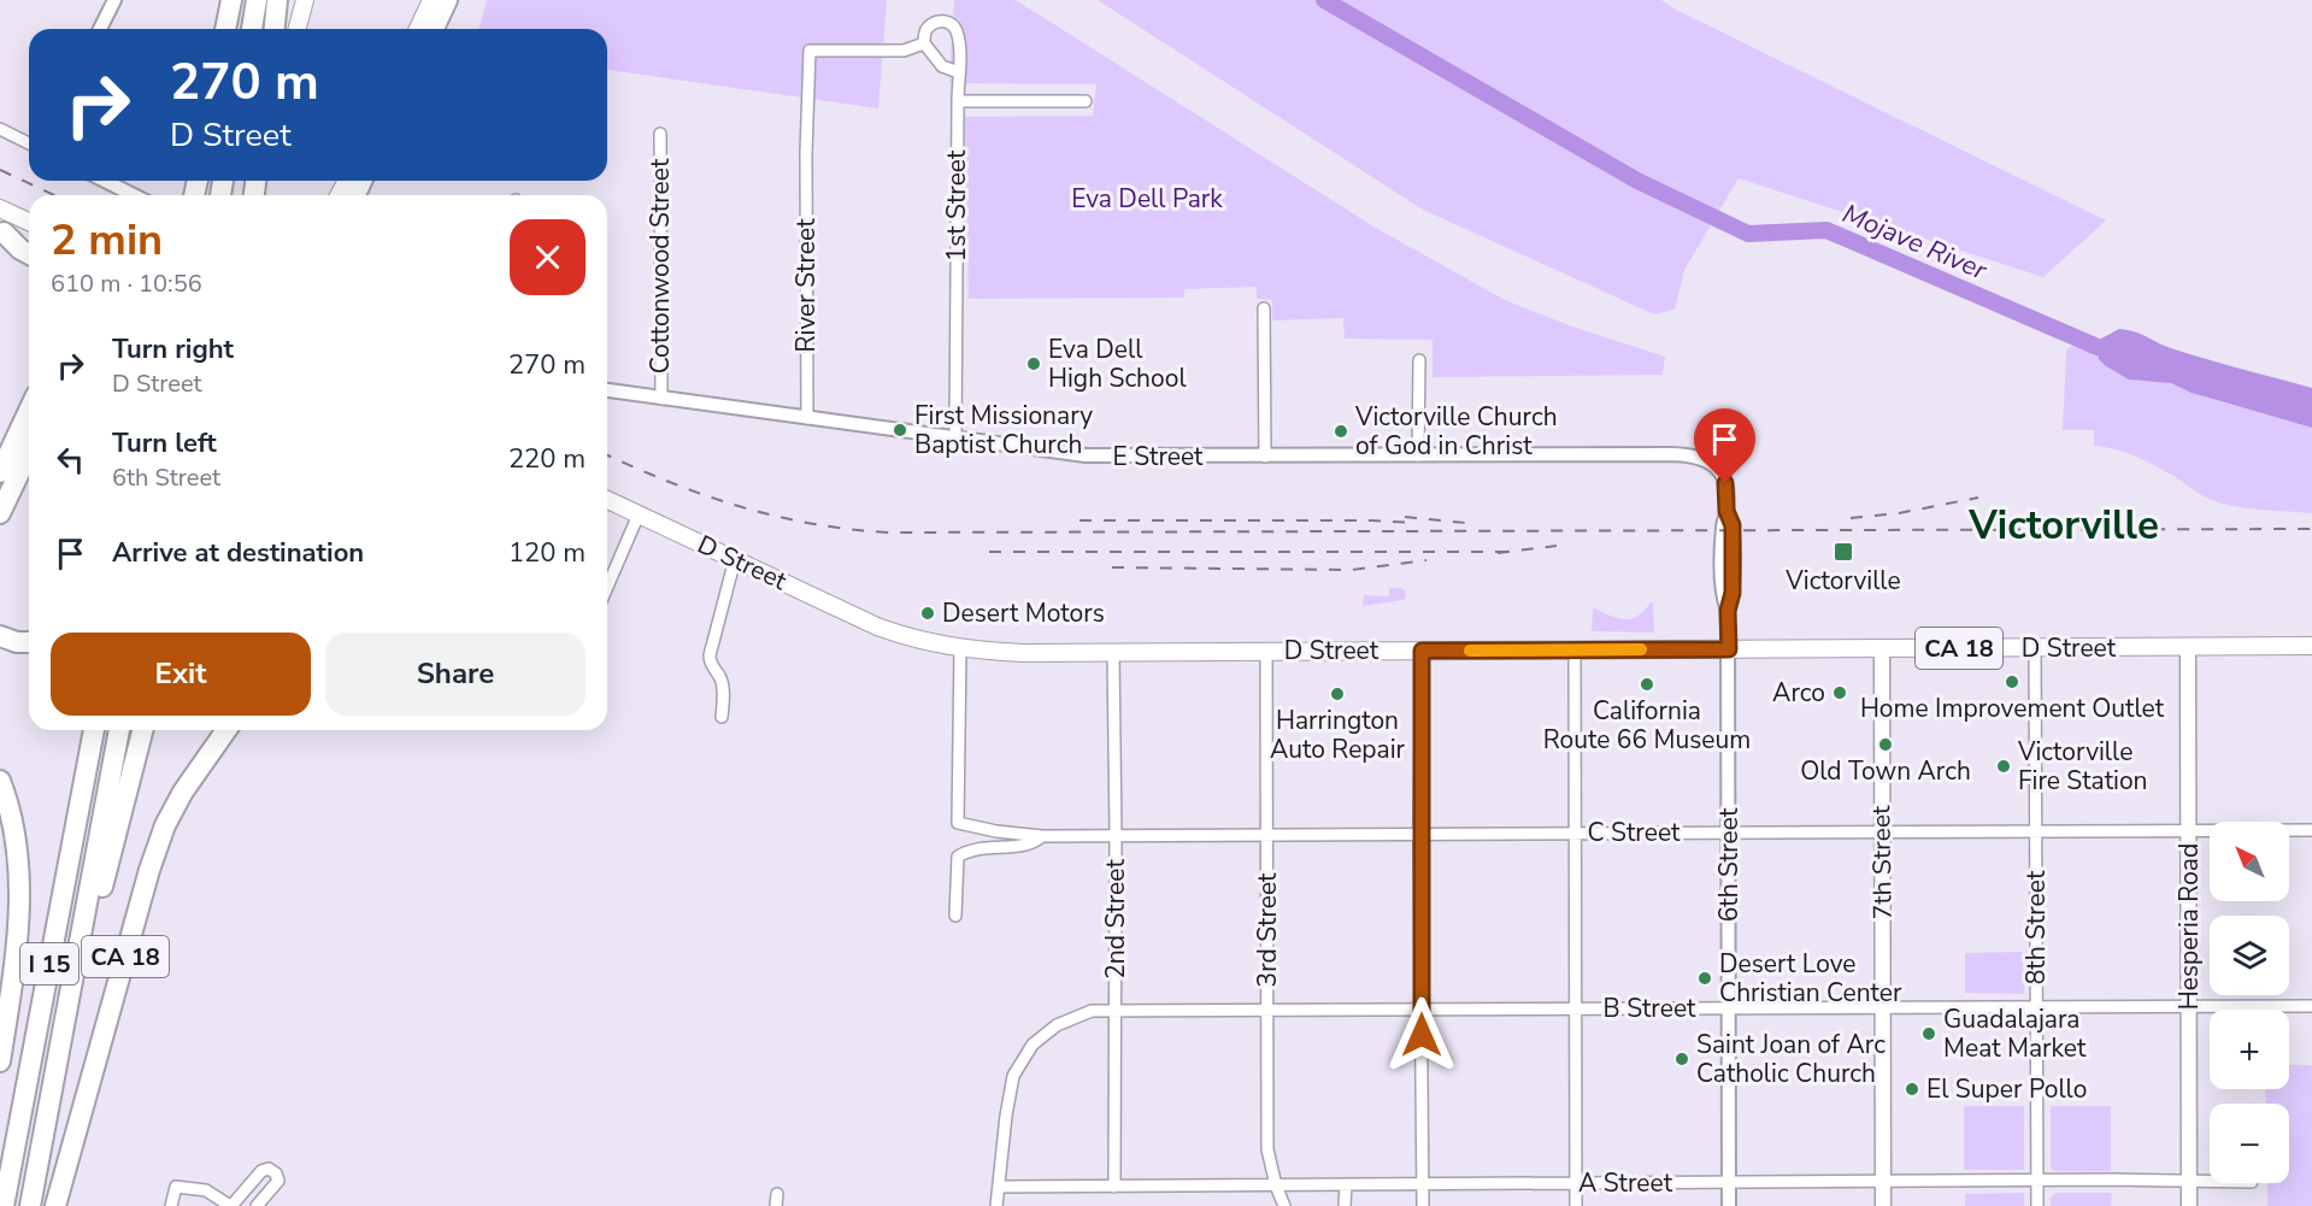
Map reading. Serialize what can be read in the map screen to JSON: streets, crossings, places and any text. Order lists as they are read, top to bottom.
{
  "streets": {
    "highway": ["CA 18", "I 15"],
    "main road": ["D Street", "7th Street", "Hesperia Road"],
    "street": [
      "1st Street",
      "Cottonwood Street",
      "River Street",
      "E Street",
      "C Street",
      "6th Street",
      "2nd Street",
      "8th Street",
      "3rd Street",
      "B Street",
      "A Street"
    ]
  },
  "crossings": [
    ["1st Street", "River Street"],
    ["1st Street", "E Street"],
    ["Cottonwood Street", "E Street"],
    ["River Street", "E Street"],
    ["E Street", "6th Street"],
    ["D Street", "7th Street"],
    ["D Street", "6th Street"],
    ["D Street", "2nd Street"],
    ["D Street", "Hesperia Road"],
    ["D Street", "8th Street"],
    ["D Street", "3rd Street"],
    ["C Street", "7th Street"],
    ["C Street", "6th Street"],
    ["C Street", "2nd Street"],
    ["C Street", "Hesperia Road"],
    ["C Street", "8th Street"],
    ["C Street", "3rd Street"],
    ["7th Street", "B Street"],
    ["7th Street", "A Street"],
    ["6th Street", "B Street"],
    ["6th Street", "A Street"],
    ["2nd Street", "B Street"],
    ["2nd Street", "A Street"],
    ["Hesperia Road", "B Street"],
    ["Hesperia Road", "A Street"],
    ["8th Street", "B Street"],
    ["8th Street", "A Street"],
    ["3rd Street", "B Street"],
    ["3rd Street", "A Street"],
    ["B Street", "A Street"]
  ],
  "districts": ["Victorville"],
  "water": ["Mojave River"],
  "parks": ["Eva Dell Park"],
  "places": {
    "other": [
      "Eva Dell High School",
      "First Missionary Baptist Church",
      "Victorville Church of God in Christ",
      "Desert Motors",
      "Home Improvement Outlet",
      "California Route 66 Museum",
      "Arco",
      "Harrington Auto Repair",
      "Old Town Arch",
      "Victorville Fire Station",
      "Desert Love Christian Center",
      "Guadalajara Meat Market",
      "Saint Joan of Arc Catholic Church",
      "El Super Pollo"
    ],
    "transit": ["Victorville"]
  },
  "north": "top left",
  "page": {
    "turn": ["270 m", "D Street"],
    "heading": ["2 min", "610 m · 10:56"],
    "list": [
      {
        "name": "Turn right",
        "note": "D Street",
        "value": "270 m"
      },
      {
        "name": "Turn left",
        "note": "6th Street",
        "value": "220 m"
      },
      {
        "name": "Arrive at destination",
        "value": "120 m"
      }
    ],
    "buttons": ["Exit", "Share"],
    "map_buttons": ["+", "−"]
  }
}
